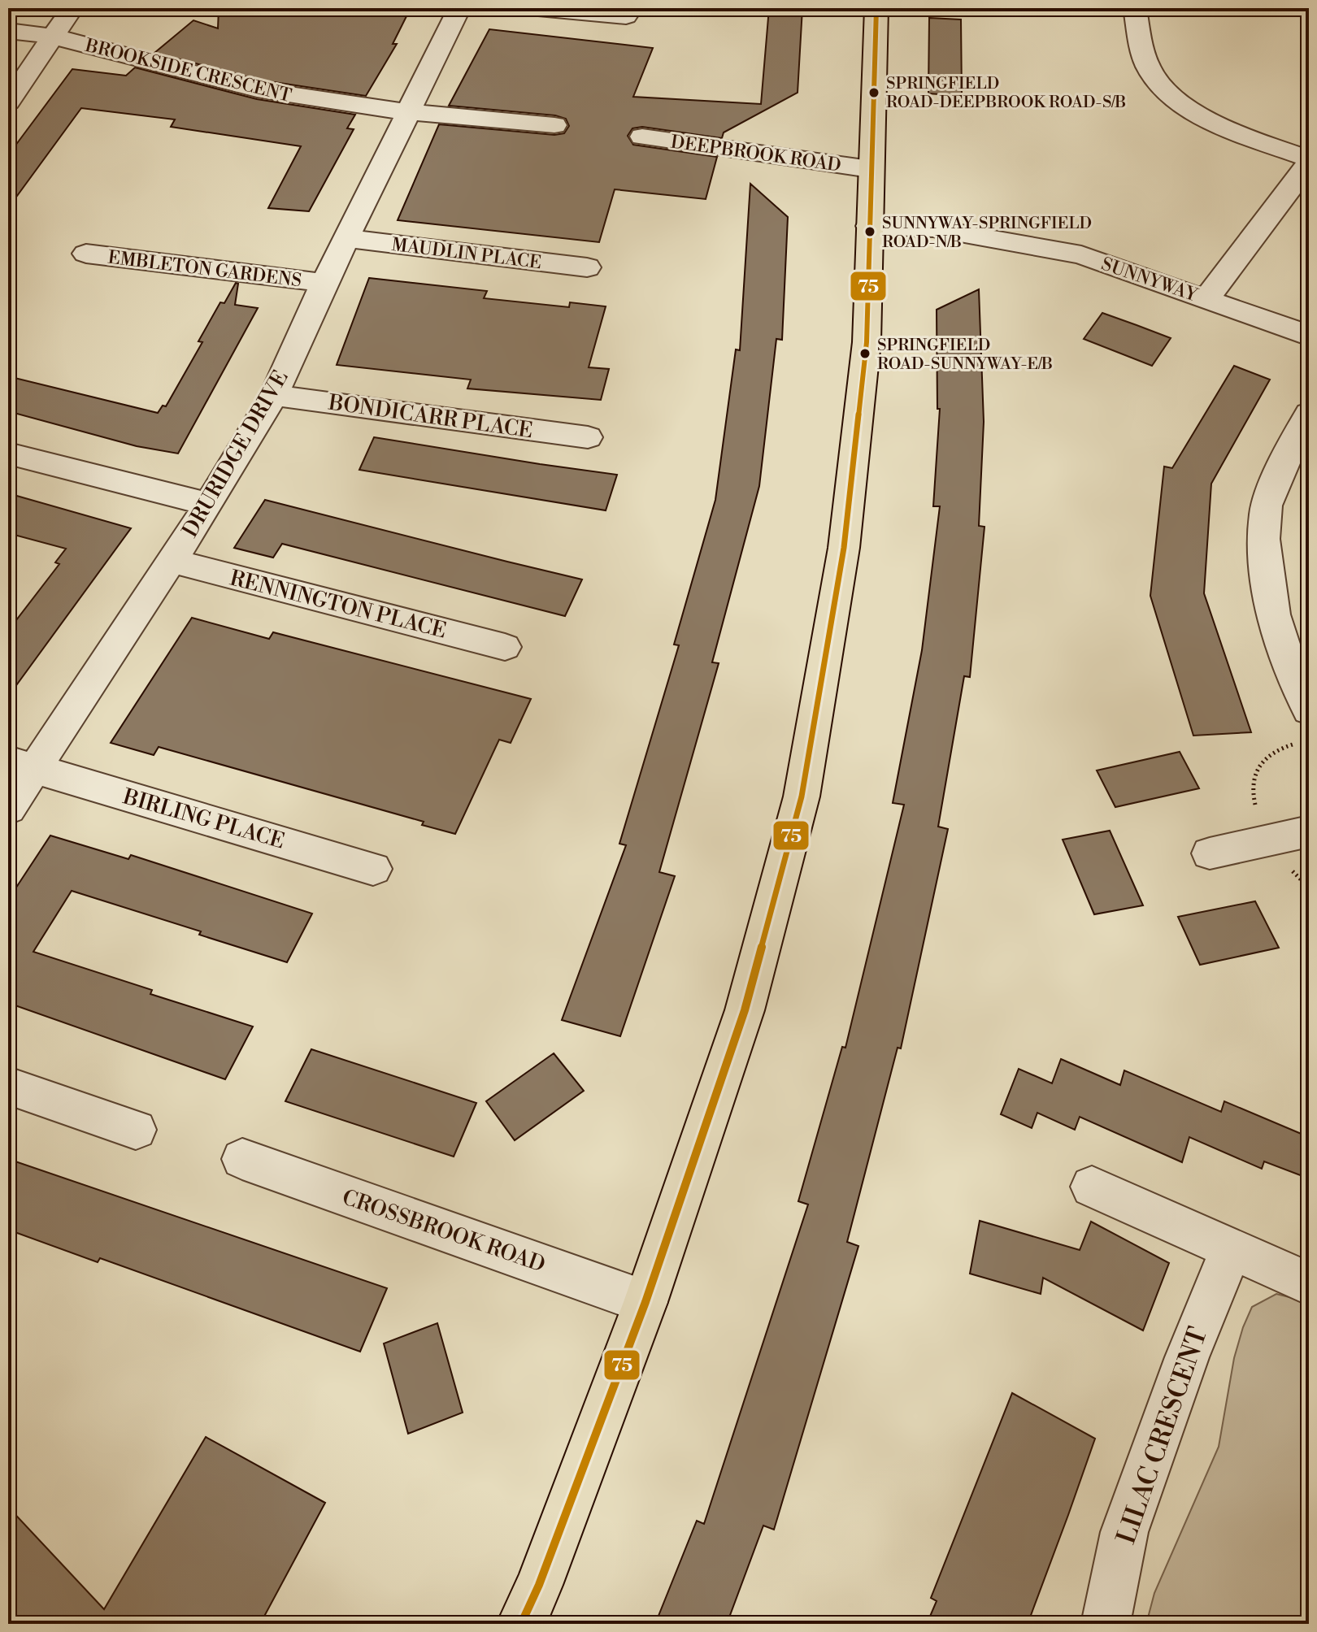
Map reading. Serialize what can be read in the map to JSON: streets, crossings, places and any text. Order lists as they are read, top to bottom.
{
  "streets": {
    "street": [
      "BROOKSIDE CRESCENT",
      "DEEPBROOK ROAD",
      "MAUDLIN PLACE",
      "EMBLETON GARDENS",
      "SUNNYWAY",
      "BONDICARR PLACE",
      "DRURIDGE DRIVE",
      "RENNINGTON PLACE",
      "BIRLING PLACE",
      "CROSSBROOK ROAD",
      "LILAC CRESCENT"
    ]
  },
  "crossings": [
    ["BROOKSIDE CRESCENT", "DRURIDGE DRIVE"],
    ["MAUDLIN PLACE", "DRURIDGE DRIVE"],
    ["EMBLETON GARDENS", "DRURIDGE DRIVE"],
    ["BONDICARR PLACE", "DRURIDGE DRIVE"],
    ["DRURIDGE DRIVE", "RENNINGTON PLACE"],
    ["DRURIDGE DRIVE", "BIRLING PLACE"]
  ],
  "places": ["SPRINGFIELD ROAD-DEEPBROOK ROAD-S/B", "SUNNYWAY-SPRINGFIELD ROAD-N/B", "SPRINGFIELD ROAD-SUNNYWAY-E/B"],
  "lines": ["transit line 75"]
}
